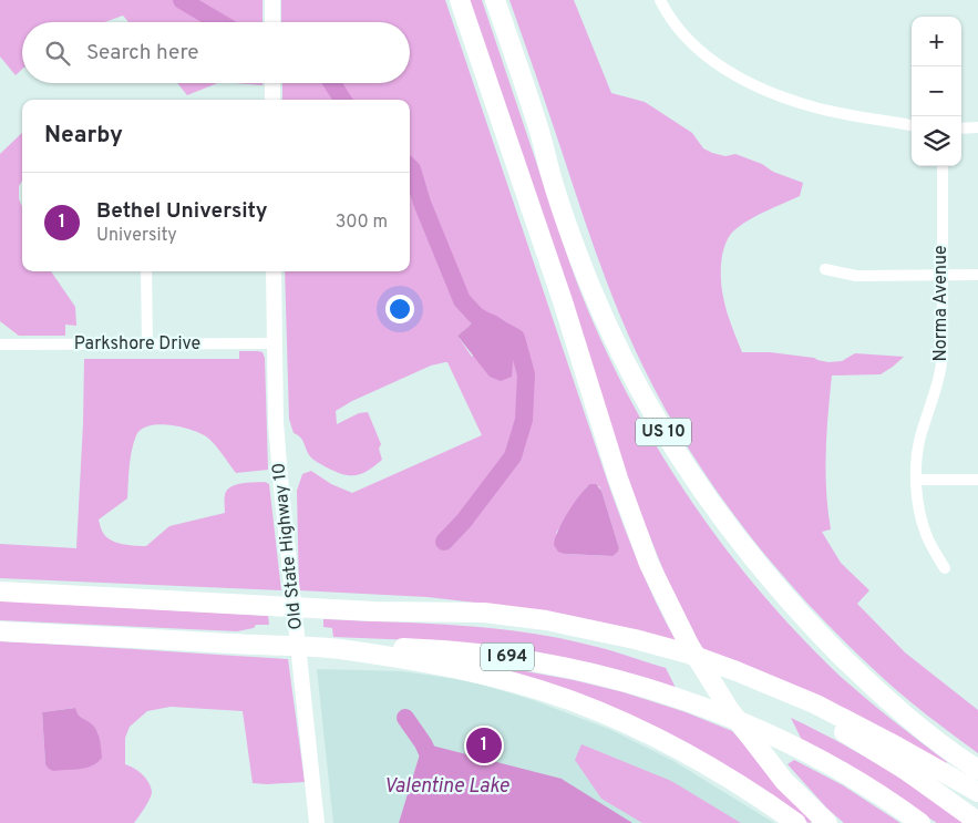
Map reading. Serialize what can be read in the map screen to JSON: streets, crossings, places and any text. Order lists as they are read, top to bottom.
{
  "streets": {
    "highway": ["US 10", "I 694"],
    "street": ["Norma Avenue", "Parkshore Drive", "Old State Highway 10"]
  },
  "crossings": [
    ["Parkshore Drive", "Old State Highway 10"]
  ],
  "water": ["Valentine Lake"],
  "page": {
    "map_buttons": ["+", "−"],
    "search": "Search here",
    "heading": "Nearby",
    "list": [
      {
        "mark": "1",
        "name": "Bethel University",
        "note": "University",
        "value": "300 m"
      }
    ],
    "pins": "1"
  }
}
